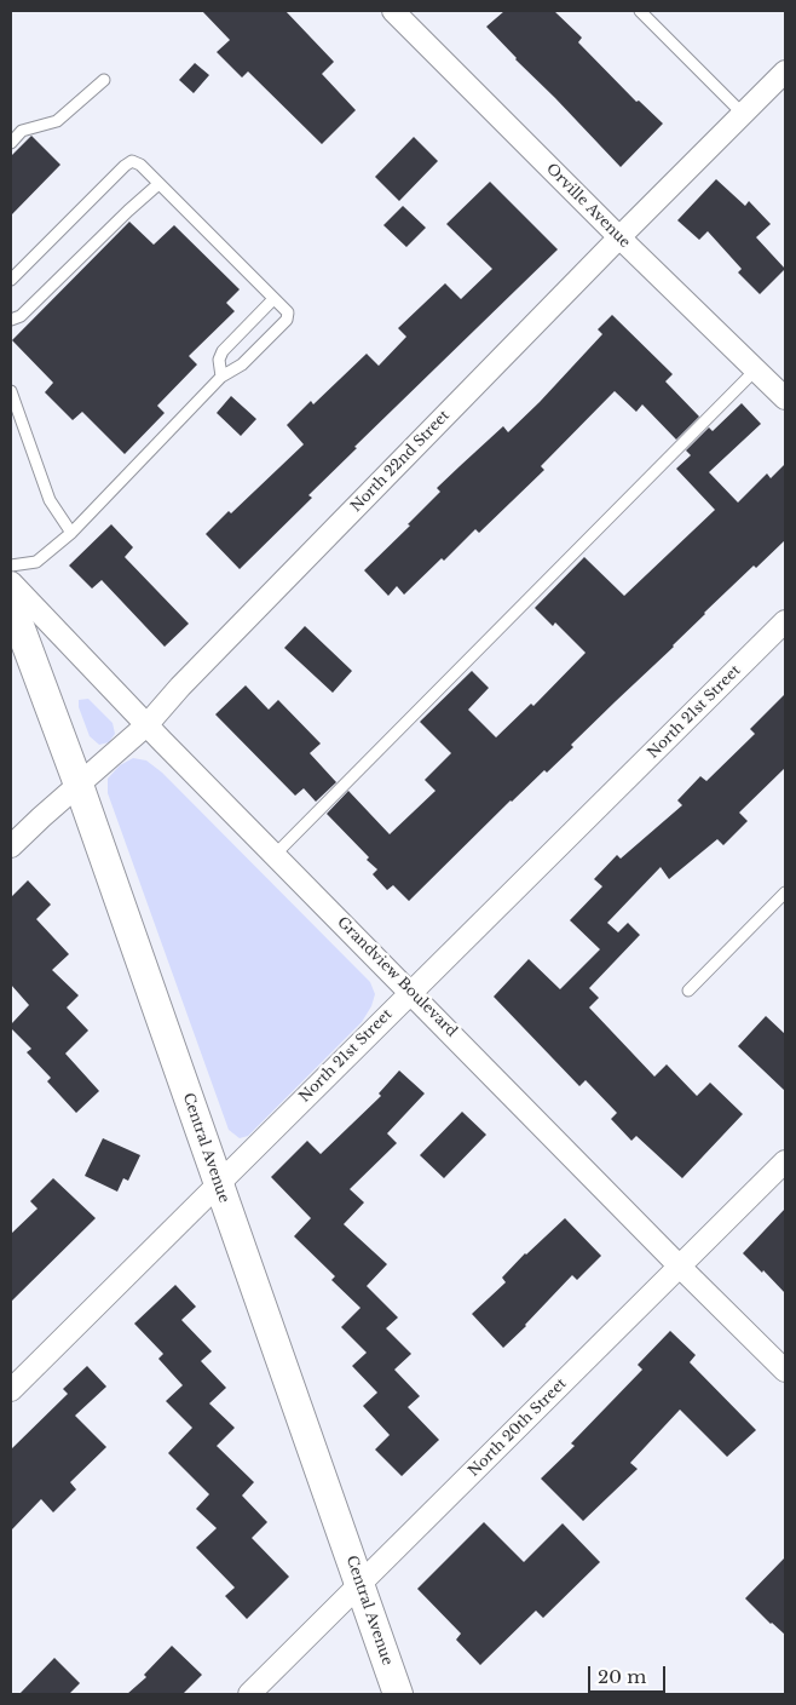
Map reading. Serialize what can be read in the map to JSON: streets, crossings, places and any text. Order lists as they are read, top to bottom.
{
  "streets": {
    "main road": ["Central Avenue"],
    "street": [
      "Orville Avenue",
      "North 22nd Street",
      "North 21st Street",
      "Grandview Boulevard",
      "North 20th Street"
    ]
  },
  "crossings": [
    ["Orville Avenue", "North 22nd Street"],
    ["North 22nd Street", "Grandview Boulevard"],
    ["North 22nd Street", "Central Avenue"],
    ["North 21st Street", "Grandview Boulevard"],
    ["North 21st Street", "Central Avenue"],
    ["Grandview Boulevard", "North 20th Street"],
    ["Central Avenue", "North 20th Street"]
  ],
  "scale_bar": "20 m"
}
